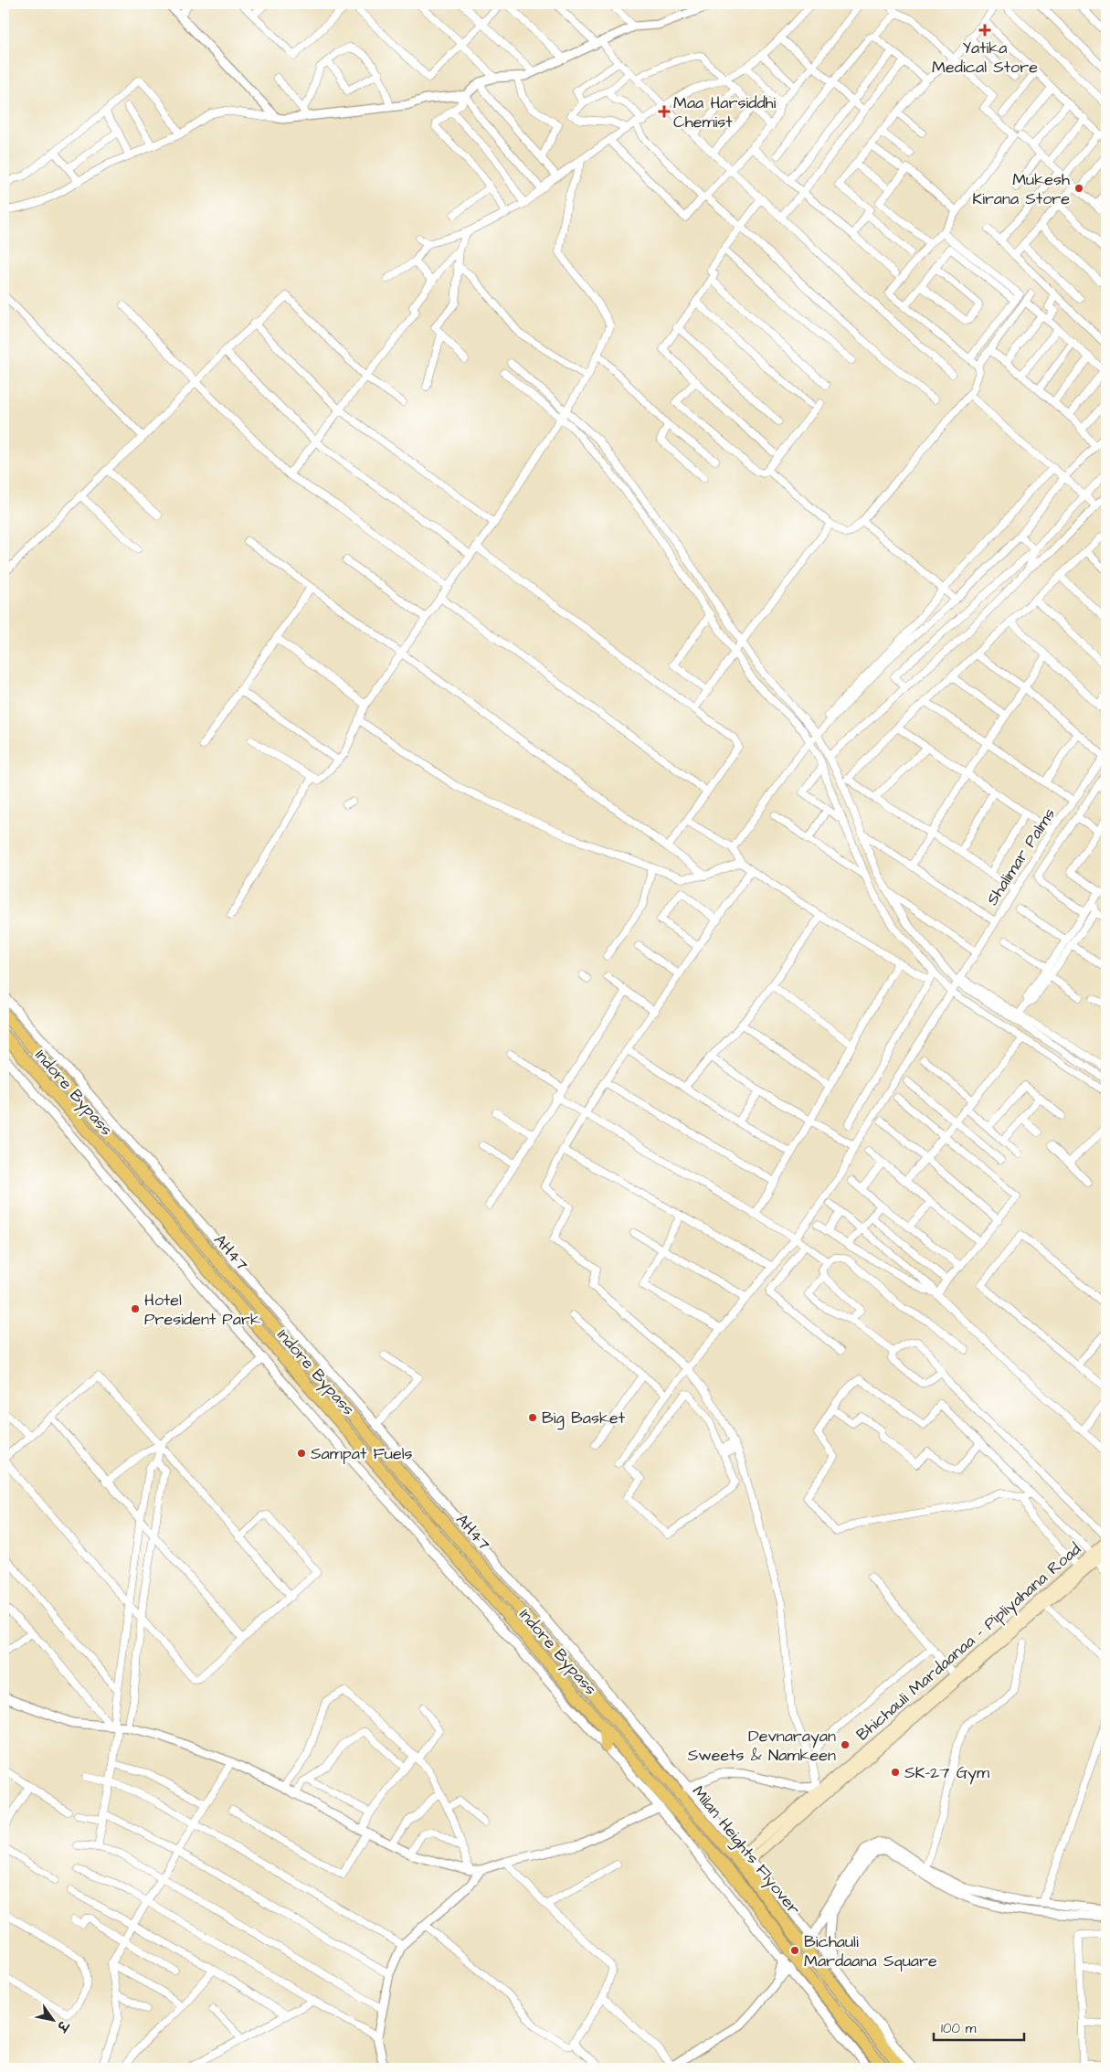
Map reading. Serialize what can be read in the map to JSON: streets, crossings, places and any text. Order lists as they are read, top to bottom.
{
  "streets": {
    "highway": ["Indore Bypass", "AH47", "Milan Heights Flyover"],
    "main road": ["Bhichauli Mardaanaa - Pipliyahana Road"],
    "street": ["Shalimar Palms"]
  },
  "crossings": [
    ["Indore Bypass", "Milan Heights Flyover"],
    ["AH47", "Milan Heights Flyover"]
  ],
  "places": {
    "health": ["Yatika Medical Store", "Maa Harsiddhi Chemist"],
    "other": [
      "Mukesh Kirana Store",
      "Hotel President Park",
      "Big Basket",
      "Sampat Fuels",
      "Devnarayan Sweets & Namkeen",
      "SK-27 Gym",
      "Bichauli Mardaana Square"
    ]
  },
  "scale_bar": "100 m",
  "north": "bottom right"
}
